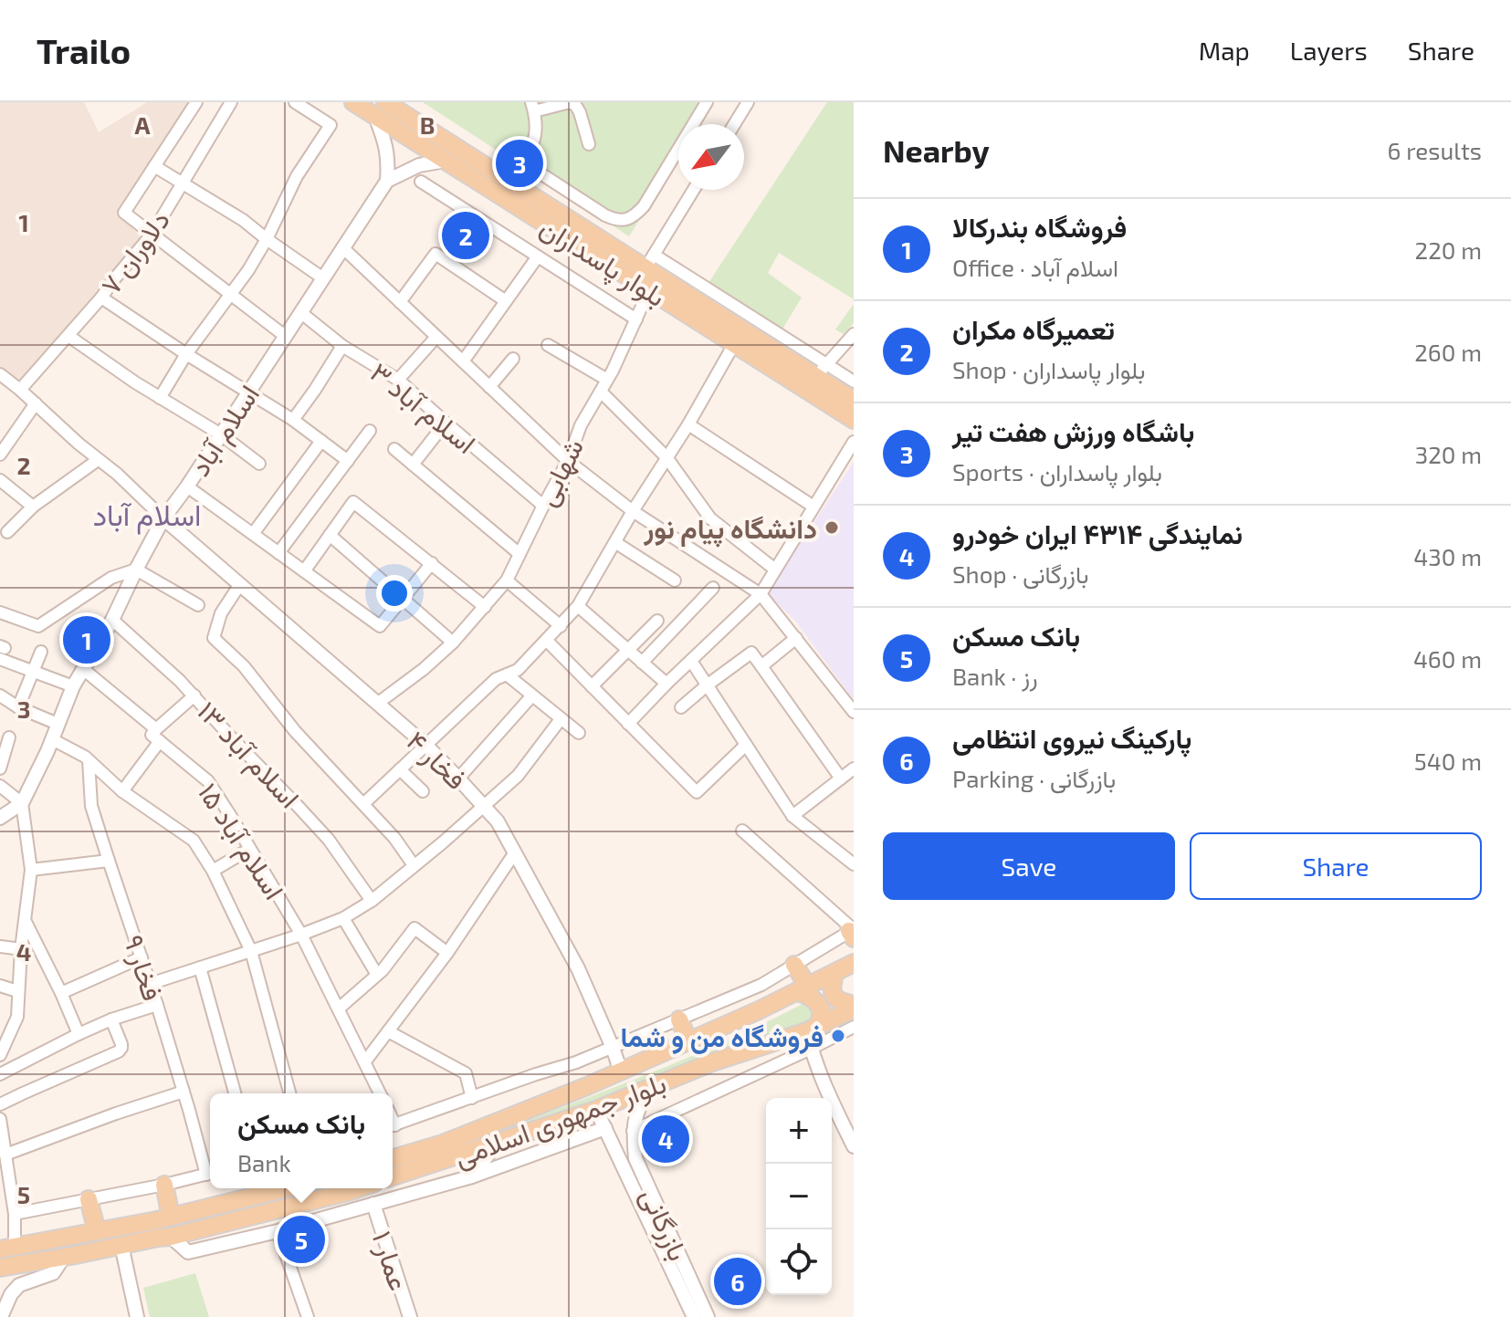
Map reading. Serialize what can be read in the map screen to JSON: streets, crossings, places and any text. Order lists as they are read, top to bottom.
{
  "streets": {
    "main road": ["بلوار پاسداران", "بلوار جمهوری اسلامی"],
    "street": [
      "دلاوران ۷",
      "اسلام آباد ۳",
      "اسلام آباد",
      "شهابی",
      "اسلام آباد ۱۳",
      "فخار ۴",
      "اسلام آباد ۱۵",
      "فخار ۹",
      "بازرگانی",
      "عمار ۱"
    ]
  },
  "crossings": [
    ["بلوار پاسداران", "شهابی"],
    ["اسلام آباد ۳", "اسلام آباد"],
    ["اسلام آباد ۳", "شهابی"],
    ["اسلام آباد", "اسلام آباد ۱۳"],
    ["اسلام آباد", "فخار ۴"],
    ["شهابی", "فخار ۴"],
    ["فخار ۴", "بلوار جمهوری اسلامی"],
    ["بلوار جمهوری اسلامی", "بازرگانی"]
  ],
  "districts": ["اسلام آباد"],
  "places": ["دانشگاه پیام نور", "فروشگاه من و شما"],
  "north": "bottom left",
  "page": {
    "header": "Trailo",
    "nav": ["Map", "Layers", "Share"],
    "heading": ["Nearby", "6 results"],
    "pins": [
      "3",
      "2",
      "1",
      "4",
      "5",
      "6"
    ],
    "list": [
      {
        "mark": "1",
        "name": "فروشگاه بندرکالا",
        "note": "Office · اسلام آباد",
        "value": "220 m"
      },
      {
        "mark": "2",
        "name": "تعمیرگاه مکران",
        "note": "Shop · بلوار پاسداران",
        "value": "260 m"
      },
      {
        "mark": "3",
        "name": "باشگاه ورزش هفت تیر",
        "note": "Sports · بلوار پاسداران",
        "value": "320 m"
      },
      {
        "mark": "4",
        "name": "نمایندگی ۴۳۱۴ ایران خودرو",
        "note": "Shop · بازرگانی",
        "value": "430 m"
      },
      {
        "mark": "5",
        "name": "بانک مسکن",
        "note": "Bank · رز",
        "value": "460 m"
      },
      {
        "mark": "6",
        "name": "پارکینگ نیروی انتظامی",
        "note": "Parking · بازرگانی",
        "value": "540 m"
      }
    ],
    "buttons": ["Save", "Share"],
    "popup": ["بانک مسکن", "Bank"],
    "map_buttons": ["+", "−"]
  },
  "grid": {
    "columns": ["A", "B"],
    "rows": [
      "1",
      "2",
      "3",
      "4",
      "5"
    ]
  }
}
